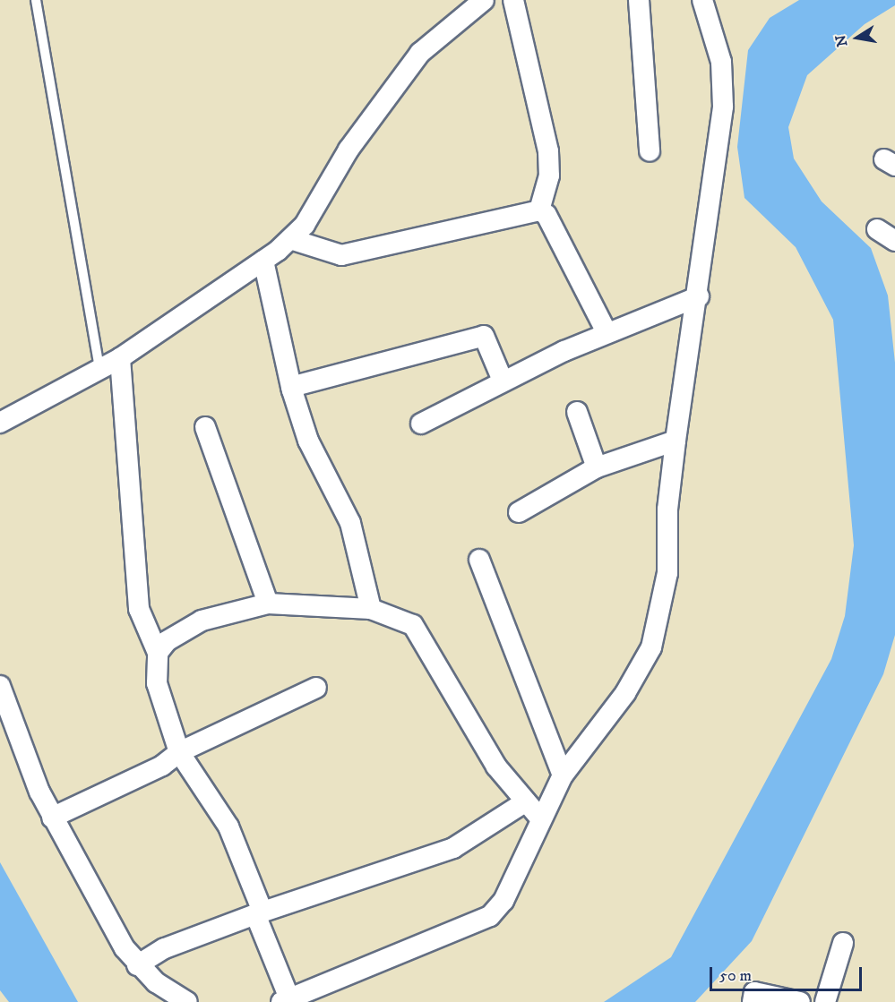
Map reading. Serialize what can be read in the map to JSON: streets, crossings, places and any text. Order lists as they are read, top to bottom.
{
  "scale_bar": "50 m",
  "north": "left"
}
